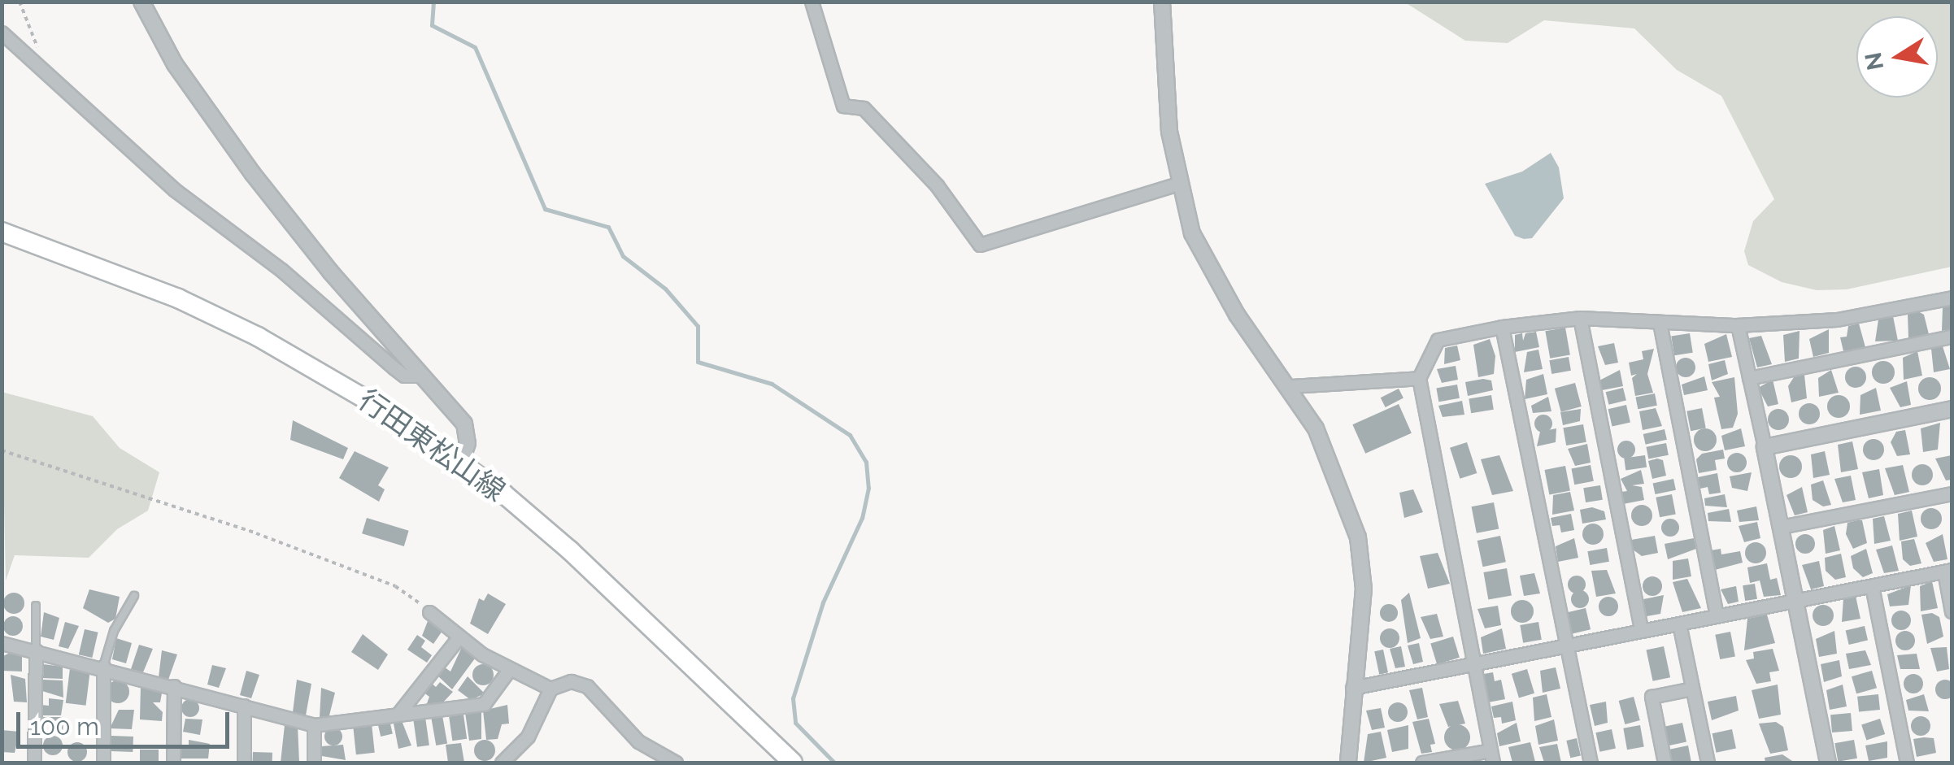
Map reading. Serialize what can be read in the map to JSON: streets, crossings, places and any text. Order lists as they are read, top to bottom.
{
  "streets": {
    "main road": ["行田東松山線"]
  },
  "scale_bar": "100 m",
  "north": "left"
}
